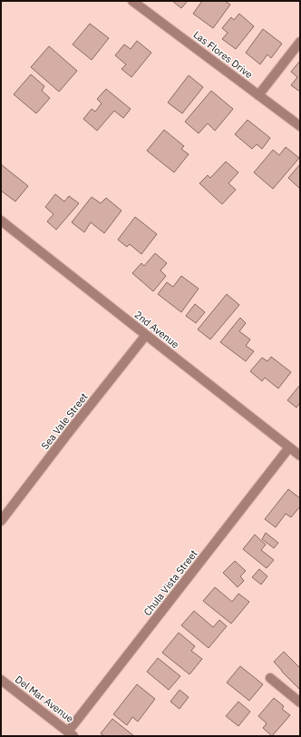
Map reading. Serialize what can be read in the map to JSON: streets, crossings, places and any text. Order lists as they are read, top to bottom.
{
  "streets": {
    "street": [
      "Las Flores Drive",
      "2nd Avenue",
      "Sea Vale Street",
      "Chula Vista Street",
      "Del Mar Avenue"
    ]
  },
  "crossings": [
    ["2nd Avenue", "Sea Vale Street"],
    ["2nd Avenue", "Chula Vista Street"],
    ["Chula Vista Street", "Del Mar Avenue"]
  ]
}
